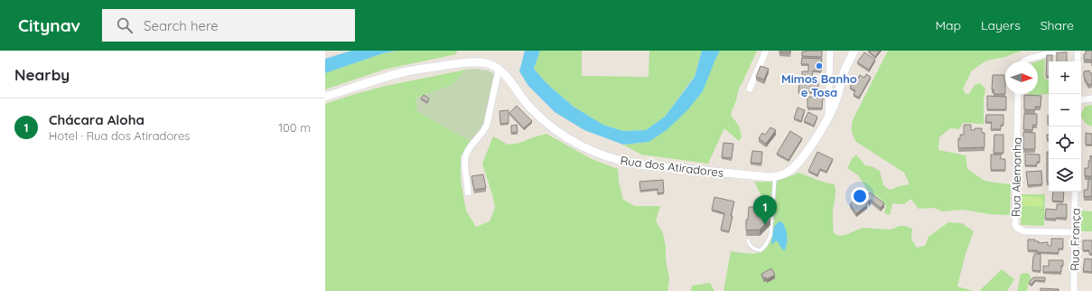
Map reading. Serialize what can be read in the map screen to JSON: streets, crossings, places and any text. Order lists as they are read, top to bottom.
{
  "streets": {
    "street": ["Rua dos Atiradores", "Rua Alemanha", "Rua França"]
  },
  "crossings": [
    ["Rua Alemanha", "Rua França"]
  ],
  "places": ["Mimos Banho e Tosa"],
  "north": "right",
  "page": {
    "header": "Citynav",
    "search": "Search here",
    "nav": ["Map", "Layers", "Share"],
    "heading": "Nearby",
    "map_buttons": ["+", "−"],
    "list": [
      {
        "mark": "1",
        "name": "Chácara Aloha",
        "note": "Hotel · Rua dos Atiradores",
        "value": "100 m"
      }
    ],
    "pins": "1"
  }
}
